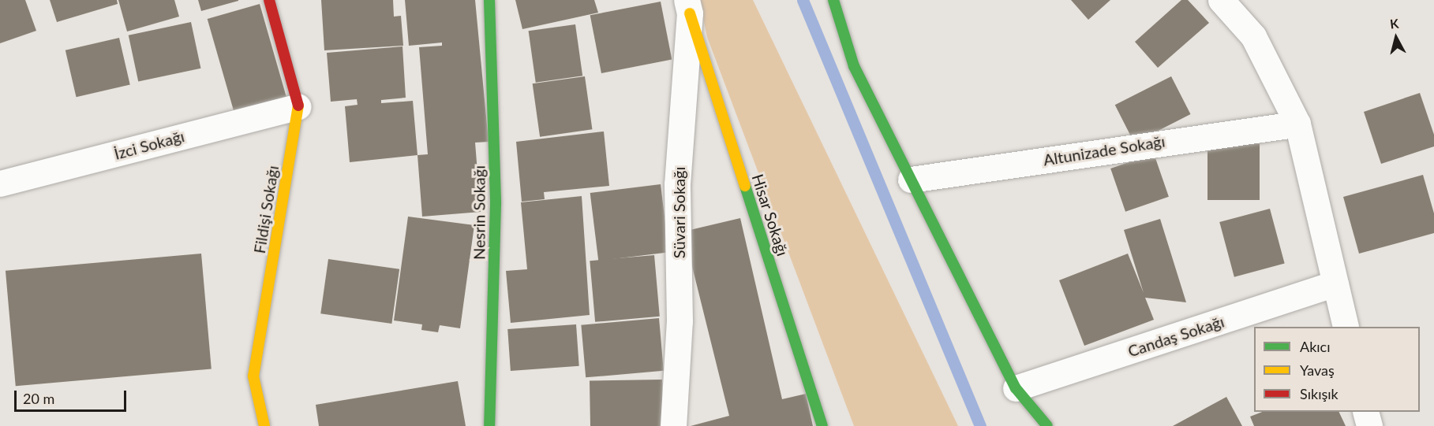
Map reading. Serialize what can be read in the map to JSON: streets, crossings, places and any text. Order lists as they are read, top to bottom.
{
  "streets": {
    "street": [
      "İzci Sokağı",
      "Altunizade Sokağı",
      "Fildişi Sokağı",
      "Nesrin Sokağı",
      "Süvari Sokağı",
      "Hisar Sokağı",
      "Candaş Sokağı"
    ]
  },
  "crossings": [
    ["İzci Sokağı", "Fildişi Sokağı"],
    ["Süvari Sokağı", "Hisar Sokağı"]
  ],
  "legend": ["Akıcı", "Yavaş", "Sıkışık"],
  "scale_bar": "20 m",
  "north": "top"
}
